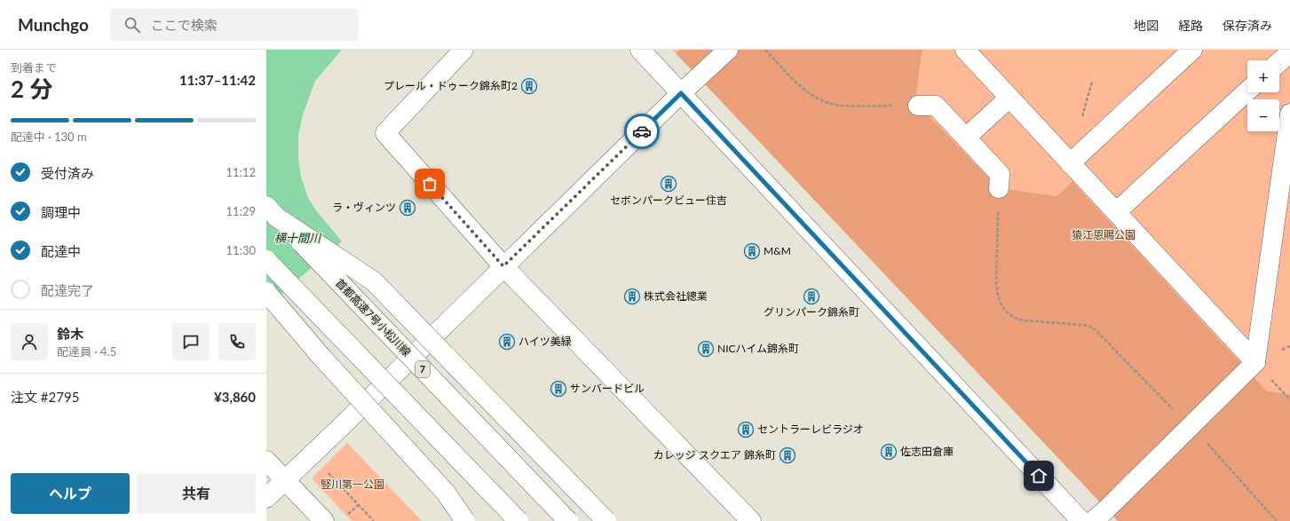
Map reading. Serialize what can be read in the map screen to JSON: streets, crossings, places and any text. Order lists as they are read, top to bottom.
{
  "streets": {
    "main road": ["首都高速7号小松川線", "7"]
  },
  "water": ["横十間川"],
  "parks": ["猿江恩賜公園", "竪川第一公園"],
  "places": {
    "building": [
      "プレール・ドゥーク錦糸町2",
      "セボンパークビュー住吉",
      "ラ・ヴィンツ",
      "M&M",
      "株式会社總業",
      "グリンパーク錦糸町",
      "ハイツ美緑",
      "NICハイム錦糸町",
      "サンバードビル",
      "セントラーレビラジオ",
      "佐志田倉庫",
      "カレッジ スクエア 錦糸町"
    ]
  },
  "page": {
    "header": "Munchgo",
    "search": "ここで検索",
    "nav": ["地図", "経路", "保存済み"],
    "heading": ["2 分", "到着まで", "11:37–11:42"],
    "panel": [
      "鈴木",
      "配達員 · 4.5",
      "注文 #2795",
      "¥3,860"
    ],
    "map_buttons": ["+", "−"],
    "bar": "配達中 · 130 m",
    "list": [
      ["受付済み", "11:12"],
      ["調理中", "11:29"],
      ["配達中", "11:30"],
      "配達完了"
    ],
    "buttons": ["ヘルプ", "共有"]
  }
}
